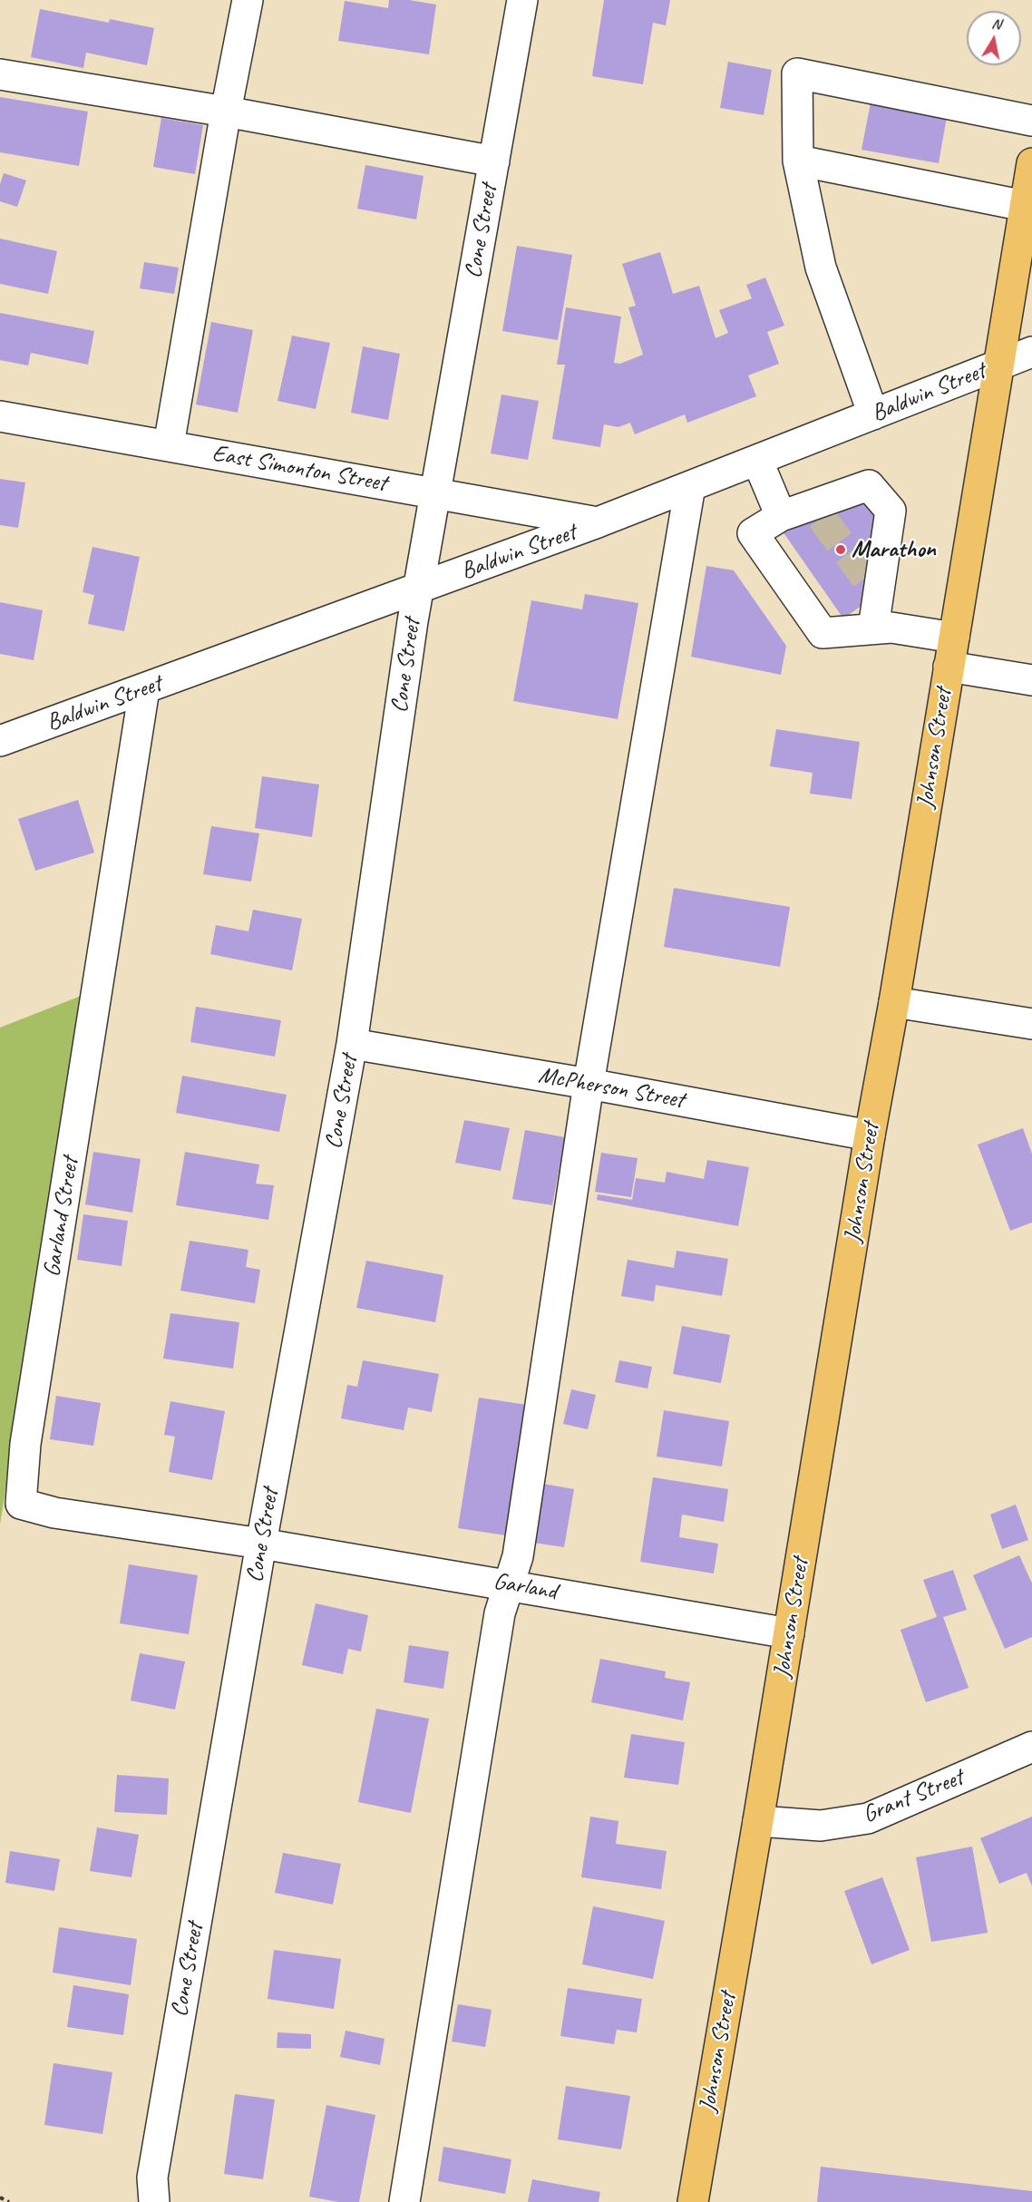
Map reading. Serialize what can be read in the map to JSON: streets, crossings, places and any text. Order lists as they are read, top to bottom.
{
  "streets": {
    "main road": ["Johnson Street"],
    "street": [
      "Cone Street",
      "Baldwin Street",
      "East Simonton Street",
      "McPherson Street",
      "Garland Street",
      "Garland",
      "Grant Street"
    ]
  },
  "crossings": [
    ["Cone Street", "Baldwin Street"],
    ["Cone Street", "East Simonton Street"],
    ["Cone Street", "McPherson Street"],
    ["Cone Street", "Garland Street"],
    ["Cone Street", "Garland"],
    ["Baldwin Street", "East Simonton Street"],
    ["Baldwin Street", "Johnson Street"],
    ["Baldwin Street", "Garland Street"],
    ["Johnson Street", "McPherson Street"],
    ["Johnson Street", "Garland"],
    ["Johnson Street", "Grant Street"],
    ["Garland Street", "Garland"]
  ],
  "places": ["Marathon"],
  "north": "top"
}
